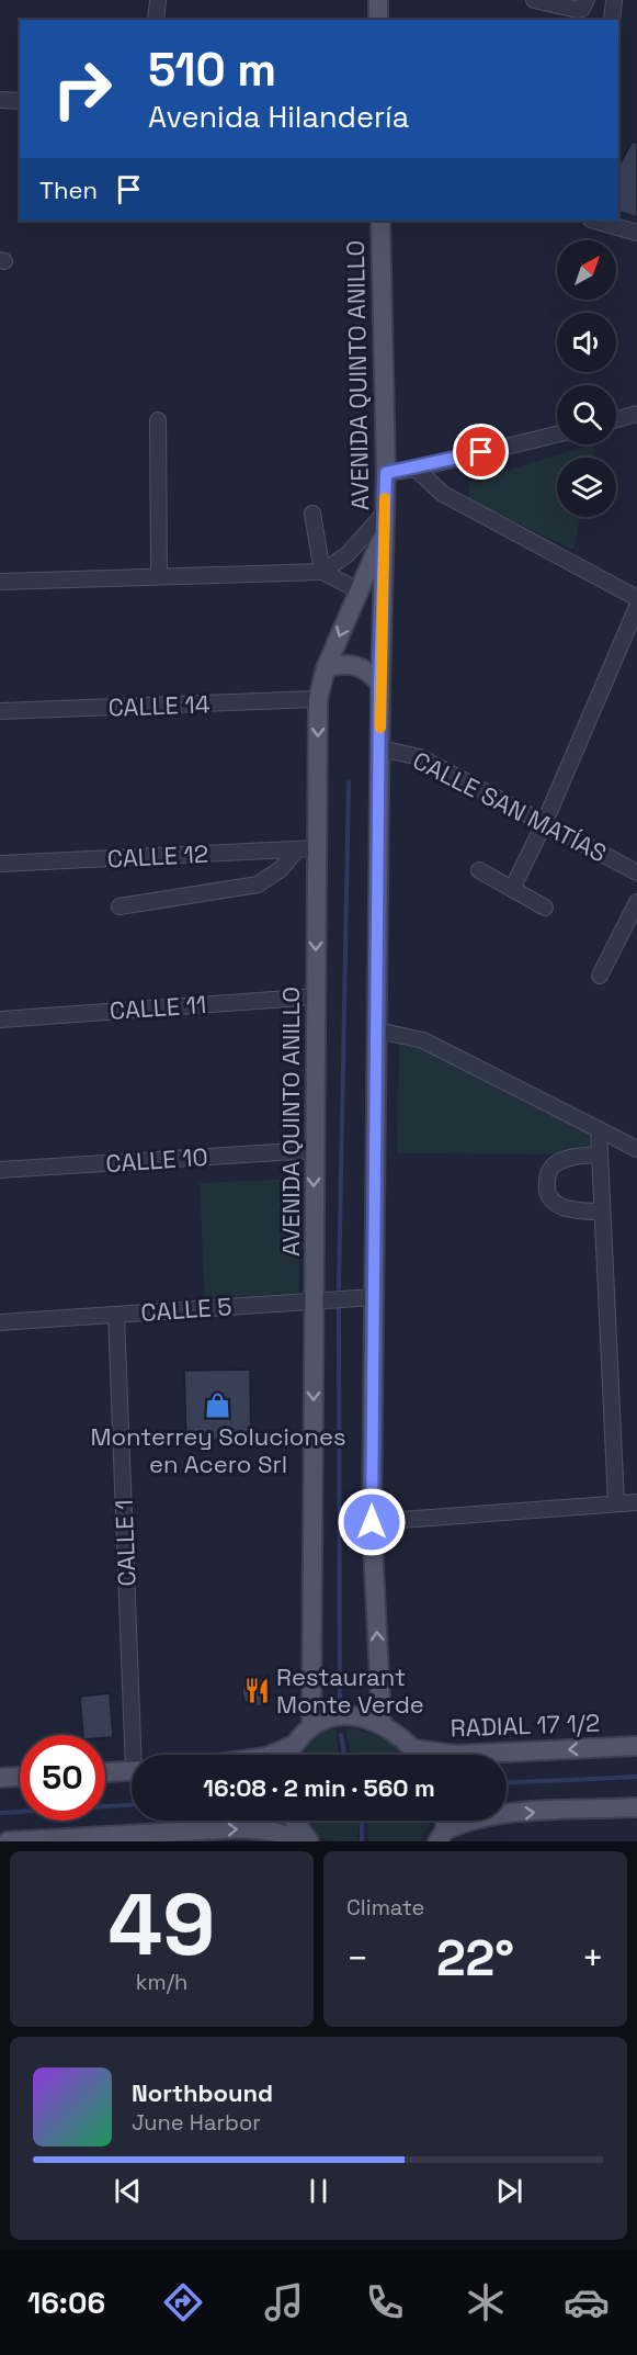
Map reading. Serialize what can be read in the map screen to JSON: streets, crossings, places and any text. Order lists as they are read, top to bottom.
{
  "streets": {
    "main road": ["AVENIDA QUINTO ANILLO", "RADIAL 17 1/2"],
    "street": [
      "CALLE 14",
      "CALLE SAN MATÍAS",
      "CALLE 12",
      "CALLE 11",
      "CALLE 10",
      "CALLE 5",
      "CALLE 1"
    ]
  },
  "crossings": [
    ["AVENIDA QUINTO ANILLO", "CALLE 14"],
    ["AVENIDA QUINTO ANILLO", "CALLE SAN MATÍAS"],
    ["AVENIDA QUINTO ANILLO", "CALLE 12"],
    ["AVENIDA QUINTO ANILLO", "CALLE 11"],
    ["AVENIDA QUINTO ANILLO", "CALLE 10"],
    ["AVENIDA QUINTO ANILLO", "CALLE 5"],
    ["CALLE 5", "CALLE 1"]
  ],
  "places": {
    "shop": ["Monterrey Soluciones en Acero Srl"],
    "restaurant": ["Restaurant Monte Verde"]
  },
  "north": "top right",
  "page": {
    "turn": ["510 m", "Avenida Hilandería"],
    "then": "Then",
    "limit": "50",
    "trip": "16:08 · 2 min · 560 m",
    "tile": [
      ["49", "km/h"],
      "Climate"
    ],
    "heat": ["−", "22°", "+"],
    "song": ["Northbound", "June Harbor"],
    "tabs": "16:06"
  }
}
